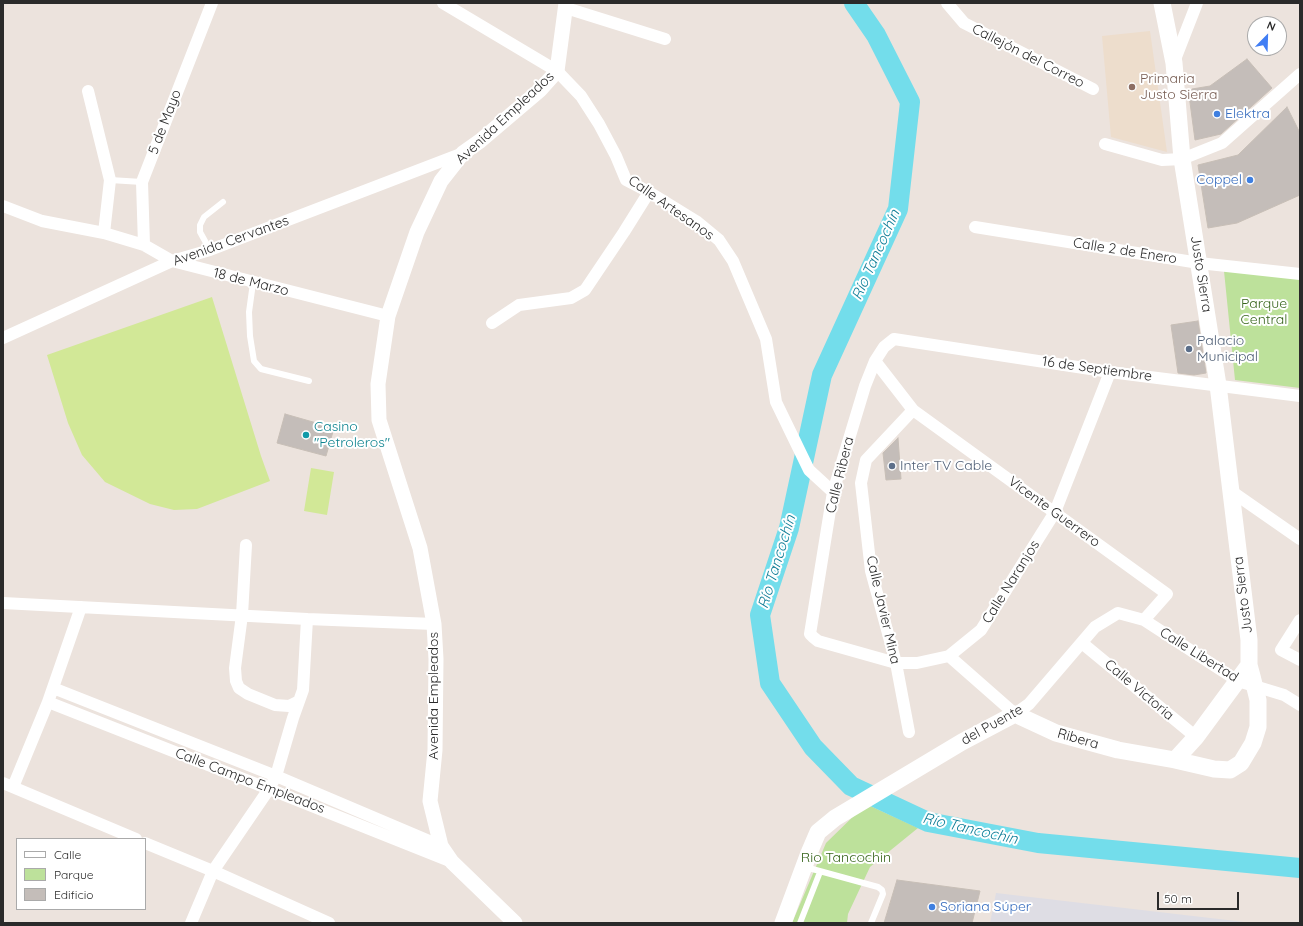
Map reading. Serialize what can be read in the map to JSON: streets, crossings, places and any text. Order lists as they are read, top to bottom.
{
  "streets": {
    "main road": ["Justo Sierra", "del Puente", "Ribera"],
    "street": [
      "Callejón del Correo",
      "Avenida Empleados",
      "5 de Mayo",
      "Calle Artesanos",
      "Avenida Cervantes",
      "Calle 2 de Enero",
      "18 de Marzo",
      "16 de Septiembre",
      "Calle Ribera",
      "Vicente Guerrero",
      "Calle Naranjos",
      "Calle Javier Mina",
      "Calle Libertad",
      "Calle Victoria",
      "Calle Campo Empleados"
    ]
  },
  "crossings": [
    ["Avenida Empleados", "Calle Artesanos"],
    ["Avenida Empleados", "Avenida Cervantes"],
    ["Avenida Empleados", "18 de Marzo"],
    ["Avenida Empleados", "Calle Campo Empleados"],
    ["5 de Mayo", "18 de Marzo"],
    ["Calle Artesanos", "Calle Ribera"],
    ["Avenida Cervantes", "18 de Marzo"],
    ["Calle 2 de Enero", "Justo Sierra"],
    ["Justo Sierra", "16 de Septiembre"],
    ["Justo Sierra", "Calle Libertad"],
    ["Justo Sierra", "Ribera"],
    ["16 de Septiembre", "Calle Ribera"],
    ["16 de Septiembre", "Calle Naranjos"],
    ["Calle Ribera", "Vicente Guerrero"],
    ["Calle Ribera", "Calle Naranjos"],
    ["Vicente Guerrero", "Calle Naranjos"],
    ["Vicente Guerrero", "Calle Javier Mina"],
    ["Vicente Guerrero", "Calle Libertad"],
    ["Vicente Guerrero", "del Puente"],
    ["Calle Naranjos", "Calle Javier Mina"],
    ["Calle Naranjos", "Ribera"],
    ["Calle Libertad", "del Puente"],
    ["Calle Victoria", "del Puente"],
    ["del Puente", "Ribera"]
  ],
  "water": ["Río Tancochín"],
  "parks": ["Parque Central", "Rio Tancochin"],
  "places": [
    "Primaria Justo Sierra",
    "Elektra",
    "Coppel",
    "Palacio Municipal",
    "Casino \"Petroleros\"",
    "Inter TV Cable",
    "Soriana Súper"
  ],
  "legend": ["Calle", "Parque", "Edificio"],
  "scale_bar": "50 m",
  "north": "top right"
}
